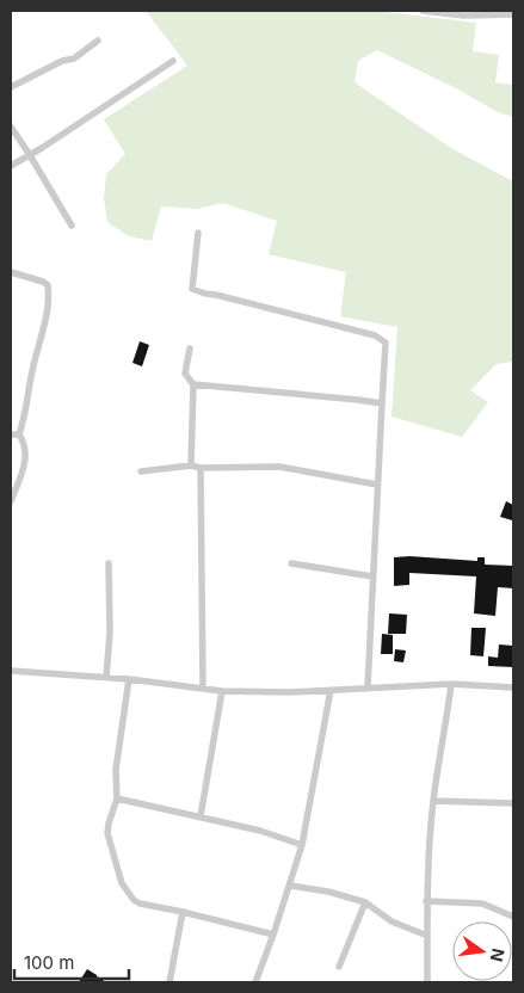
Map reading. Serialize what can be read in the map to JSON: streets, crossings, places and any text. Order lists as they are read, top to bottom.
{
  "scale_bar": "100 m",
  "north": "right"
}
